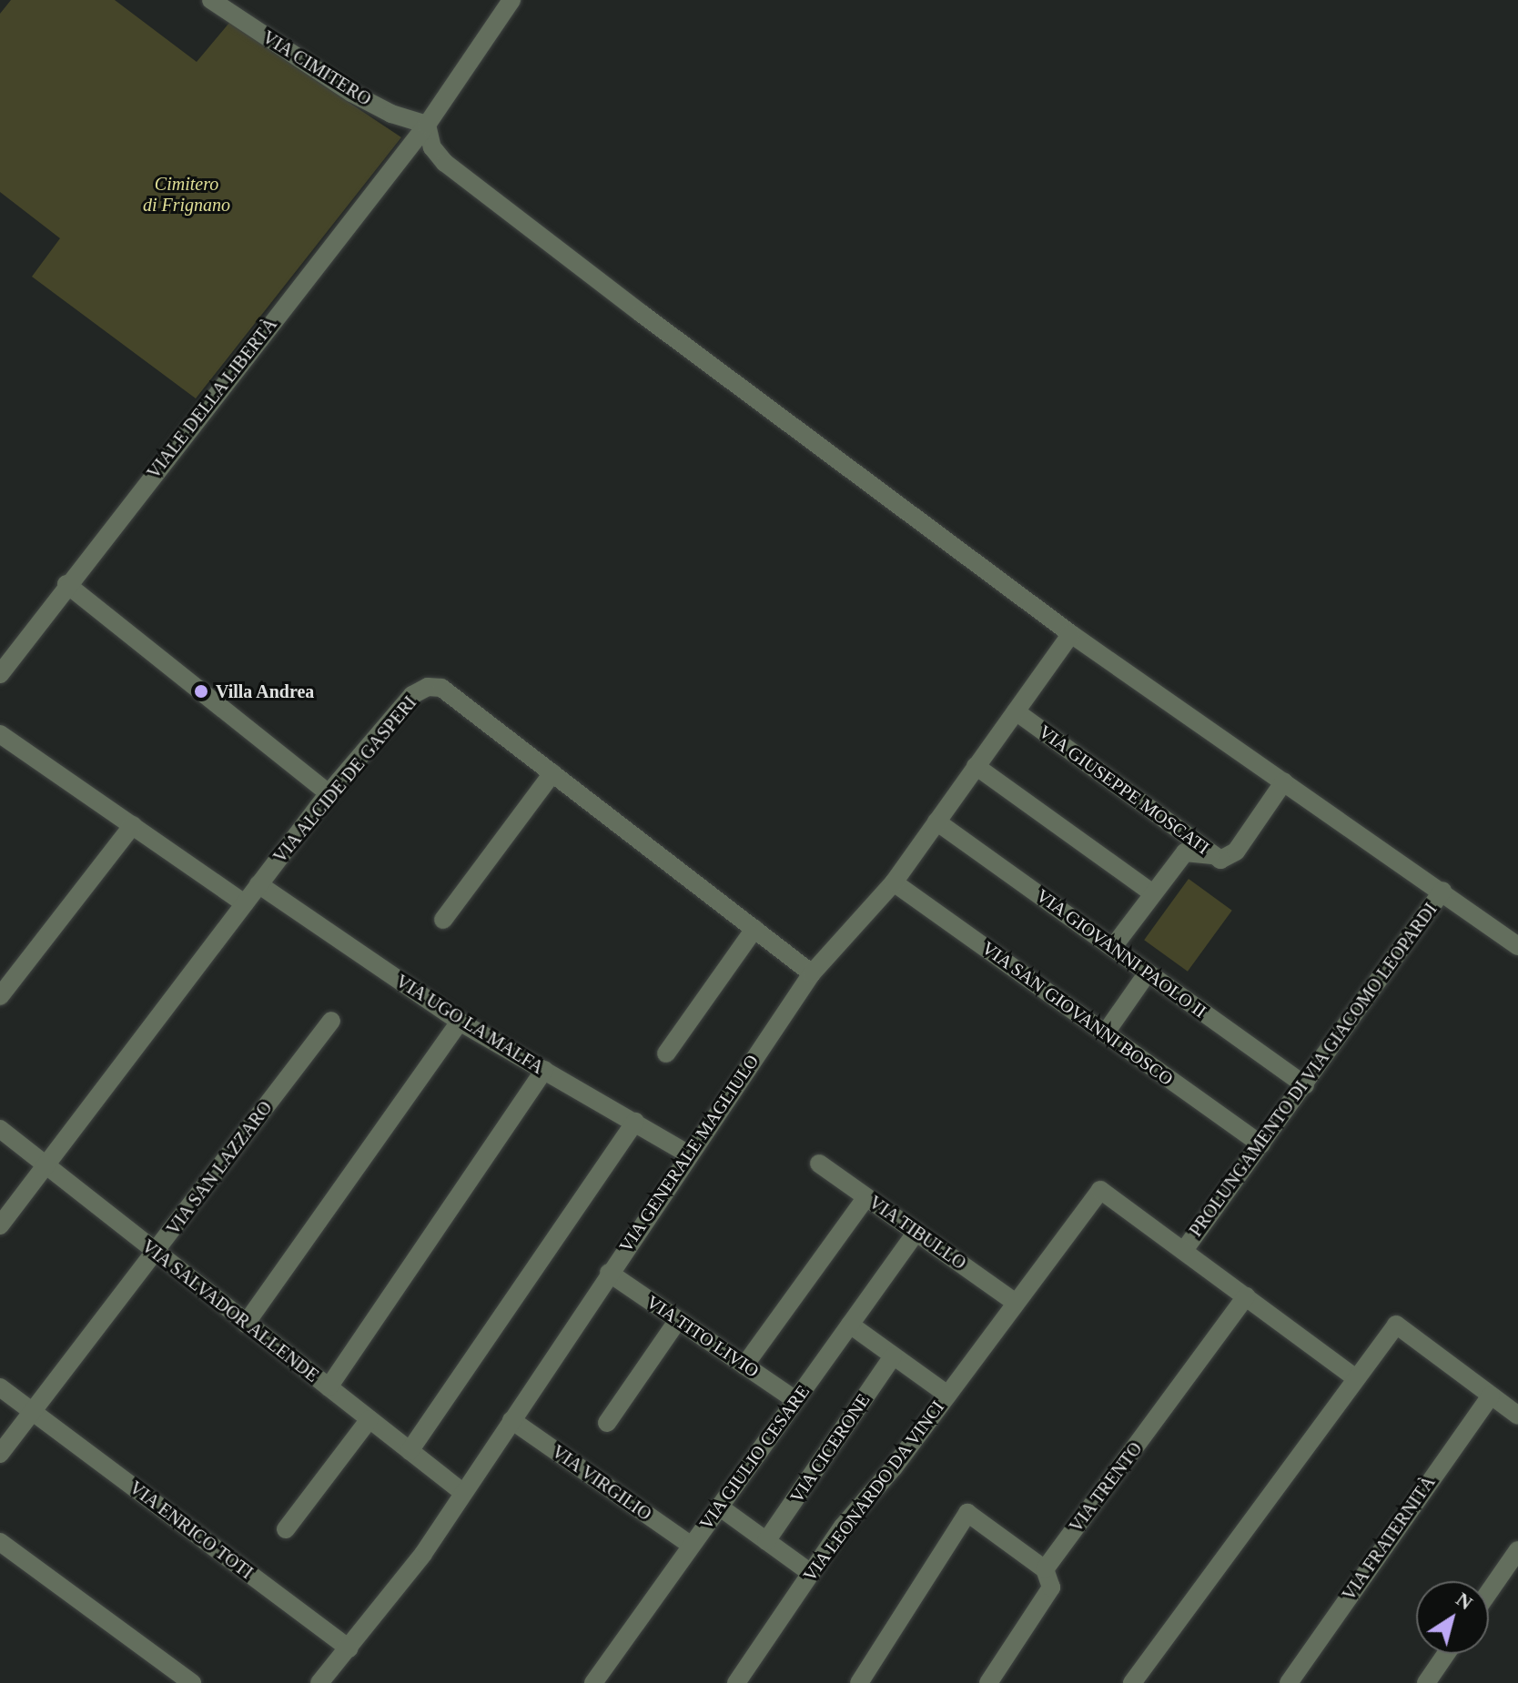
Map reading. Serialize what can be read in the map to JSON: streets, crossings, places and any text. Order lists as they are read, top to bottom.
{
  "streets": {
    "street": [
      "VIA CIMITERO",
      "VIALE DELLA LIBERTÀ",
      "VIA ALCIDE DE GASPERI",
      "VIA GIUSEPPE MOSCATI",
      "VIA GIOVANNI PAOLO II",
      "VIA SAN GIOVANNI BOSCO",
      "VIA UGO LA MALFA",
      "PROLUNGAMENTO DI VIA GIACOMO LEOPARDI",
      "VIA GENERALE MAGLIULO",
      "VIA SAN LAZZARO",
      "VIA TIBULLO",
      "VIA SALVADOR ALLENDE",
      "VIA TITO LIVIO",
      "VIA CICERONE",
      "VIA GIULIO CESARE",
      "VIA VIRGILIO",
      "VIA TRENTO",
      "VIA LEONARDO DA VINCI",
      "VIA ENRICO TOTI",
      "VIA FRATERNITÀ"
    ]
  },
  "crossings": [
    ["VIA CIMITERO", "VIALE DELLA LIBERTÀ"],
    ["VIA ALCIDE DE GASPERI", "VIA UGO LA MALFA"],
    ["VIA ALCIDE DE GASPERI", "VIA GENERALE MAGLIULO"],
    ["VIA ALCIDE DE GASPERI", "VIA SALVADOR ALLENDE"],
    ["VIA GIUSEPPE MOSCATI", "VIA GENERALE MAGLIULO"],
    ["VIA GIOVANNI PAOLO II", "PROLUNGAMENTO DI VIA GIACOMO LEOPARDI"],
    ["VIA GIOVANNI PAOLO II", "VIA GENERALE MAGLIULO"],
    ["VIA SAN GIOVANNI BOSCO", "PROLUNGAMENTO DI VIA GIACOMO LEOPARDI"],
    ["VIA SAN GIOVANNI BOSCO", "VIA GENERALE MAGLIULO"],
    ["VIA UGO LA MALFA", "VIA GENERALE MAGLIULO"],
    ["PROLUNGAMENTO DI VIA GIACOMO LEOPARDI", "VIA TIBULLO"],
    ["PROLUNGAMENTO DI VIA GIACOMO LEOPARDI", "VIA TRENTO"],
    ["PROLUNGAMENTO DI VIA GIACOMO LEOPARDI", "VIA LEONARDO DA VINCI"],
    ["VIA GENERALE MAGLIULO", "VIA SALVADOR ALLENDE"],
    ["VIA GENERALE MAGLIULO", "VIA TITO LIVIO"],
    ["VIA GENERALE MAGLIULO", "VIA VIRGILIO"],
    ["VIA GENERALE MAGLIULO", "VIA ENRICO TOTI"],
    ["VIA SAN LAZZARO", "VIA SALVADOR ALLENDE"],
    ["VIA SAN LAZZARO", "VIA ENRICO TOTI"],
    ["VIA TIBULLO", "VIA GIULIO CESARE"],
    ["VIA TIBULLO", "VIA LEONARDO DA VINCI"],
    ["VIA TITO LIVIO", "VIA GIULIO CESARE"],
    ["VIA GIULIO CESARE", "VIA VIRGILIO"]
  ],
  "parks": ["Cimitero di Frignano"],
  "places": ["Villa Andrea"],
  "north": "top right"
}
